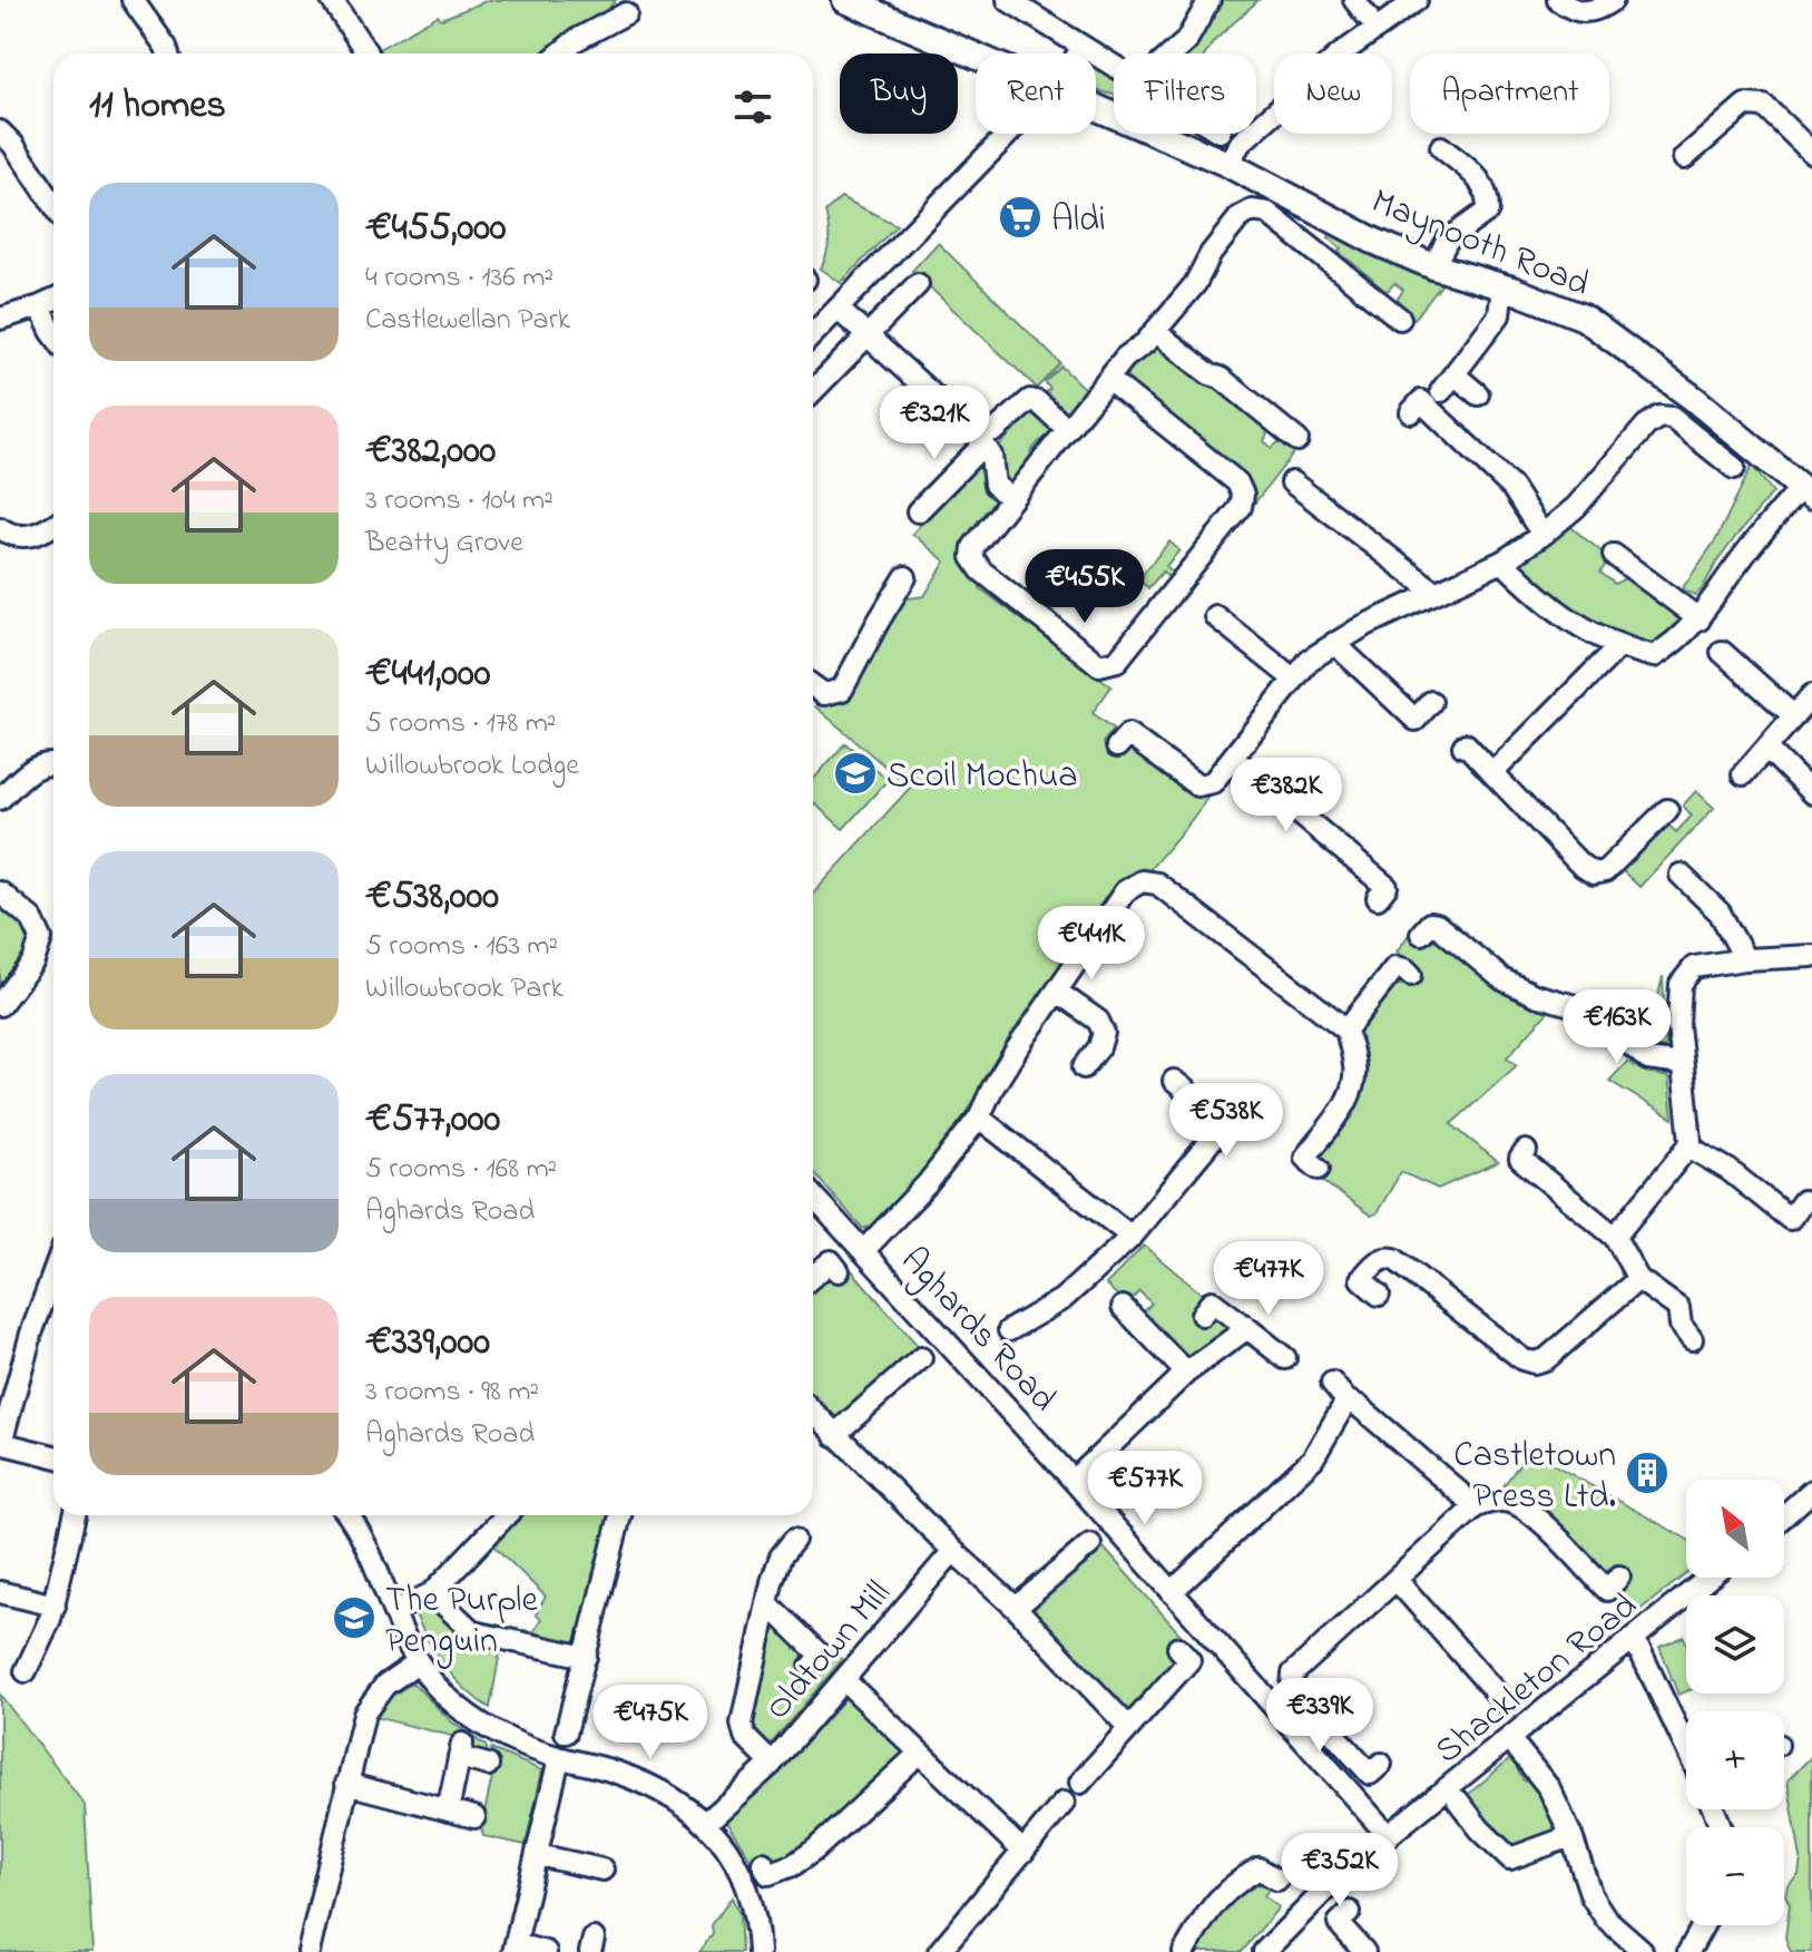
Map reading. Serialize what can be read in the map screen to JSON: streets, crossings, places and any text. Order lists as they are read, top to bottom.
{
  "streets": {
    "main road": ["Maynooth Road"],
    "street": ["Aghards Road", "Oldtown Mill", "Shackleton Road"]
  },
  "crossings": [
    ["Aghards Road", "Shackleton Road"]
  ],
  "places": {
    "supermarket": ["Aldi"],
    "school or university": ["Scoil Mochua", "The Purple Penguin"],
    "building": ["Castletown Press Ltd."]
  },
  "north": "top left",
  "page": {
    "chip": [
      "Buy",
      "Rent",
      "Filters",
      "New",
      "Apartment"
    ],
    "heading": "11 homes",
    "list": [
      {
        "name": "€455,000",
        "note": "4 rooms · 136 m² · Castlewellan Park"
      },
      {
        "name": "€382,000",
        "note": "3 rooms · 104 m² · Beatty Grove"
      },
      {
        "name": "€441,000",
        "note": "5 rooms · 178 m² · Willowbrook Lodge"
      },
      {
        "name": "€538,000",
        "note": "5 rooms · 163 m² · Willowbrook Park"
      },
      {
        "name": "€577,000",
        "note": "5 rooms · 168 m² · Aghards Road"
      },
      {
        "name": "€339,000",
        "note": "3 rooms · 98 m² · Aghards Road"
      }
    ],
    "price": [
      "€321K",
      "€455K",
      "€382K",
      "€441K",
      "€163K",
      "€538K",
      "€477K",
      "€577K",
      "€339K",
      "€475K",
      "€352K"
    ],
    "map_buttons": ["+", "−"]
  }
}
